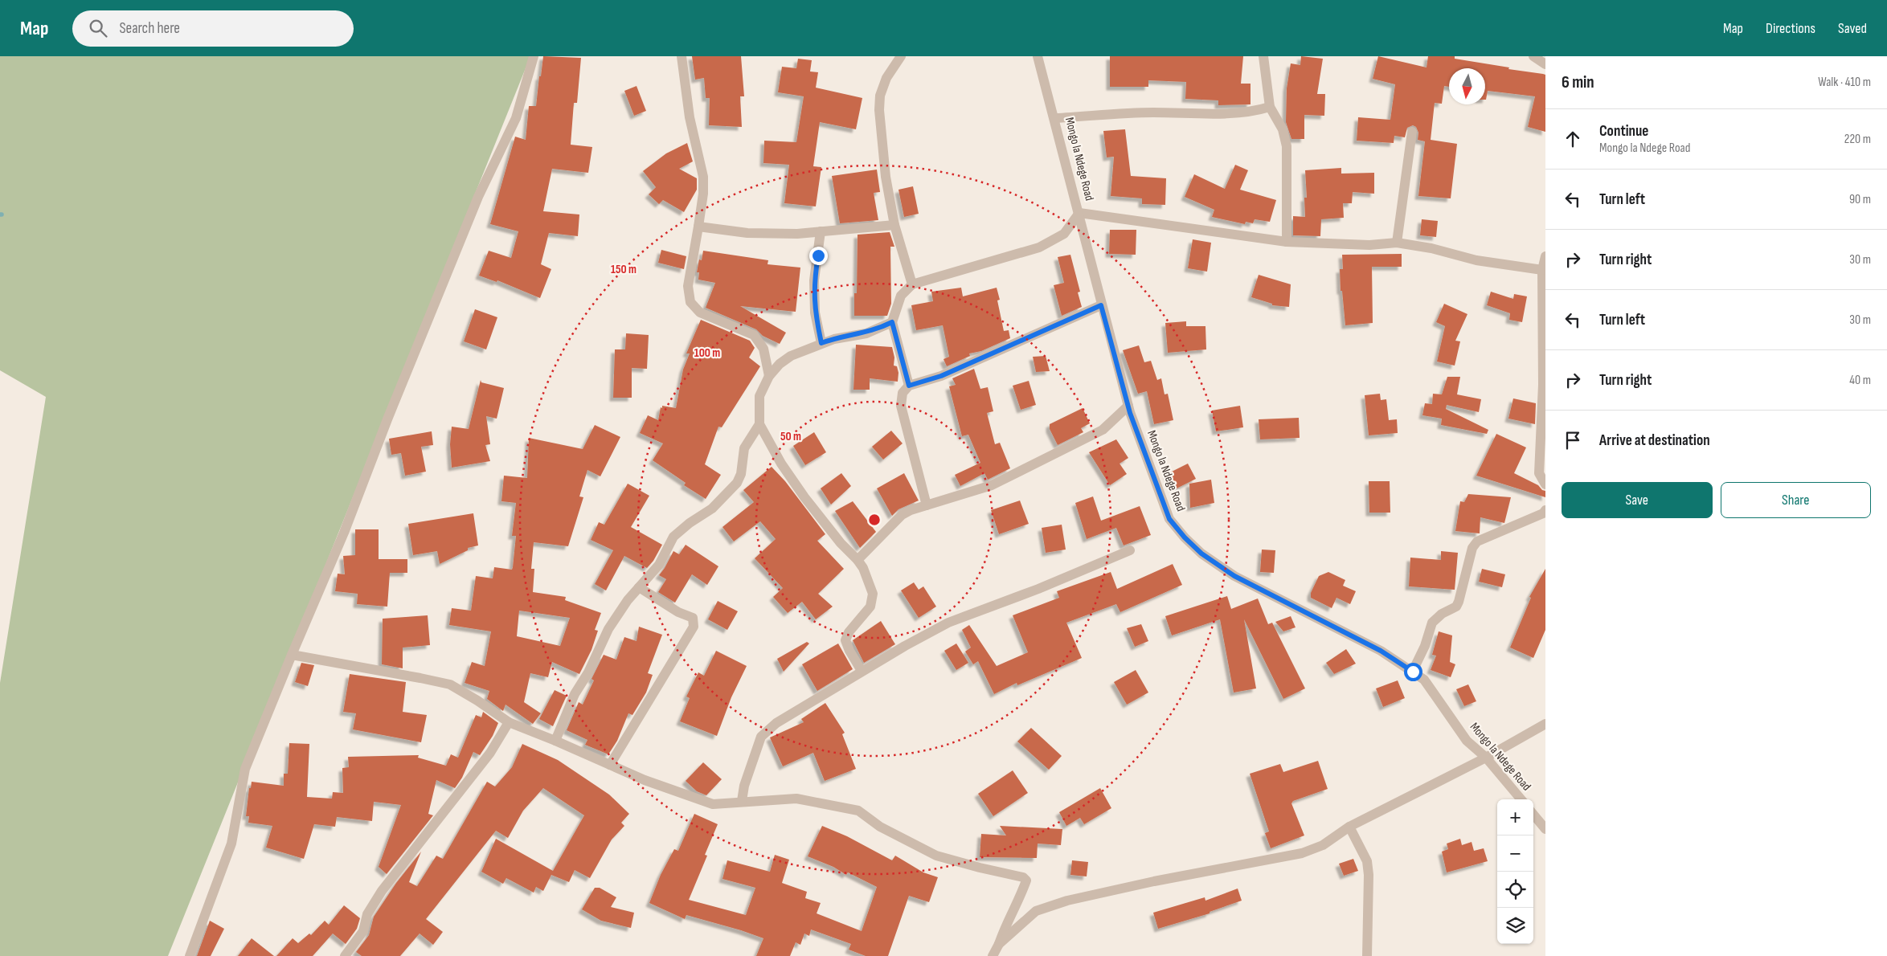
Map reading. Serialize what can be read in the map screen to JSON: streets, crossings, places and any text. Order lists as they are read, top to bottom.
{
  "streets": {
    "street": ["Mongo la Ndege Road"]
  },
  "north": "bottom",
  "page": {
    "header": "Map",
    "search": "Search here",
    "nav": ["Map", "Directions", "Saved"],
    "heading": ["6 min", "Walk · 410 m"],
    "list": [
      ["Continue", "Mongo la Ndege Road", "220 m"],
      ["Turn left", "90 m"],
      ["Turn right", "30 m"],
      ["Turn left", "30 m"],
      ["Turn right", "40 m"],
      "Arrive at destination"
    ],
    "buttons": ["Save", "Share"],
    "map_buttons": ["+", "−"]
  },
  "rings": ["150 m", "100 m", "50 m"]
}
